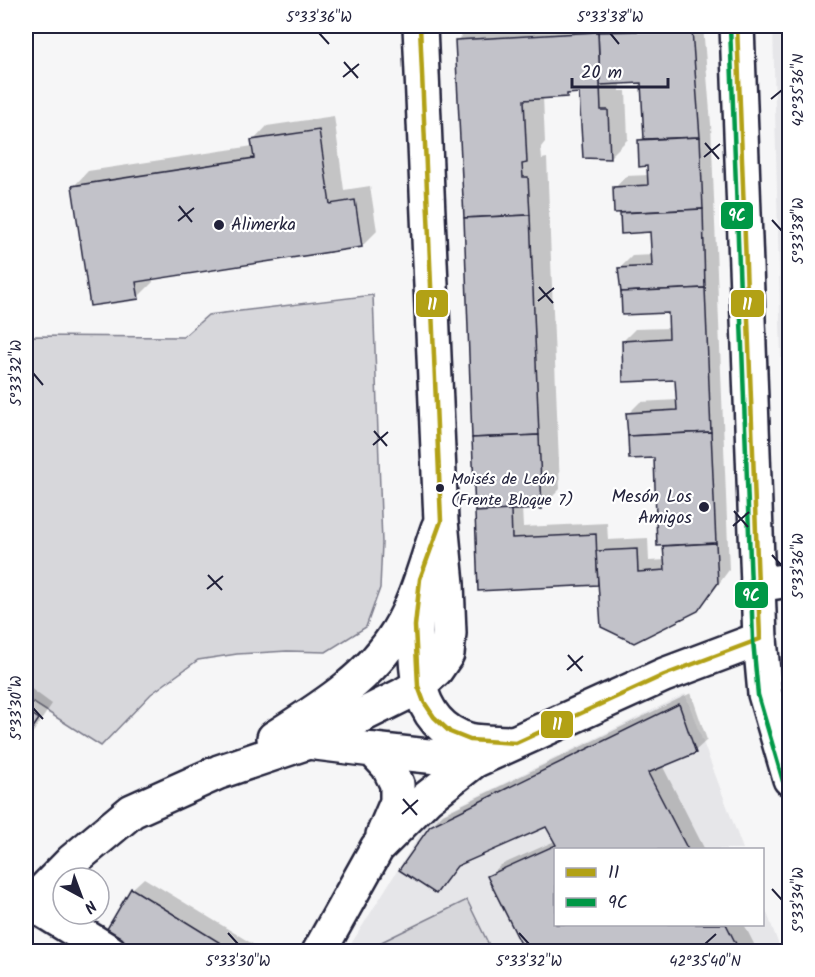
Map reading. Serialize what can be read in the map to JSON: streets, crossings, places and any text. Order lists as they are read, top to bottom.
{
  "places": ["Alimerka", "Moisés de León (Frente Bloque 7)", "Mesón Los Amigos"],
  "lines": ["transit line 11", "transit line 9C"],
  "legend": ["11", "9C"],
  "scale_bar": "20 m",
  "north": "bottom right",
  "coordinates": [
    "5°33'36\"W",
    "5°33'38\"W",
    "42°35'36\"N",
    "5°33'32\"W",
    "5°33'30\"W",
    "5°33'34\"W",
    "42°35'40\"N"
  ]
}
